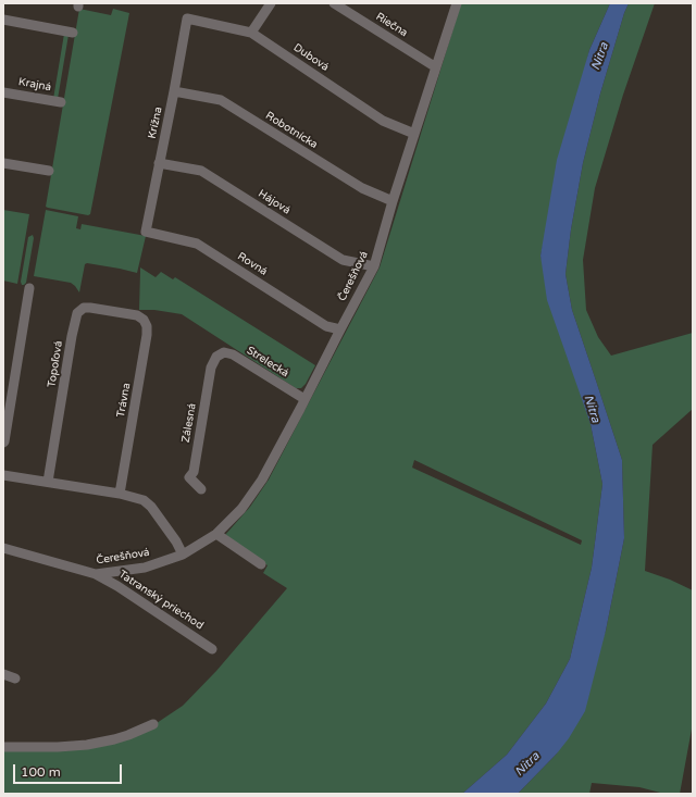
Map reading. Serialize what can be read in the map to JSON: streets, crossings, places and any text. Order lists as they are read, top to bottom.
{
  "streets": {
    "street": [
      "Riečna",
      "Dubová",
      "Krajná",
      "Krížna",
      "Robotnícka",
      "Hájová",
      "Rovná",
      "Čerešňová",
      "Strelecká",
      "Topoľová",
      "Trávna",
      "Zálesná",
      "Tatranský priechod"
    ]
  },
  "crossings": [
    ["Riečna", "Čerešňová"],
    ["Dubová", "Krížna"],
    ["Dubová", "Čerešňová"],
    ["Krížna", "Robotnícka"],
    ["Krížna", "Hájová"],
    ["Krížna", "Rovná"],
    ["Robotnícka", "Čerešňová"],
    ["Hájová", "Čerešňová"],
    ["Rovná", "Čerešňová"],
    ["Čerešňová", "Strelecká"],
    ["Čerešňová", "Tatranský priechod"],
    ["Strelecká", "Zálesná"],
    ["Topoľová", "Trávna"]
  ],
  "water": ["Nitra"],
  "scale_bar": "100 m"
}
